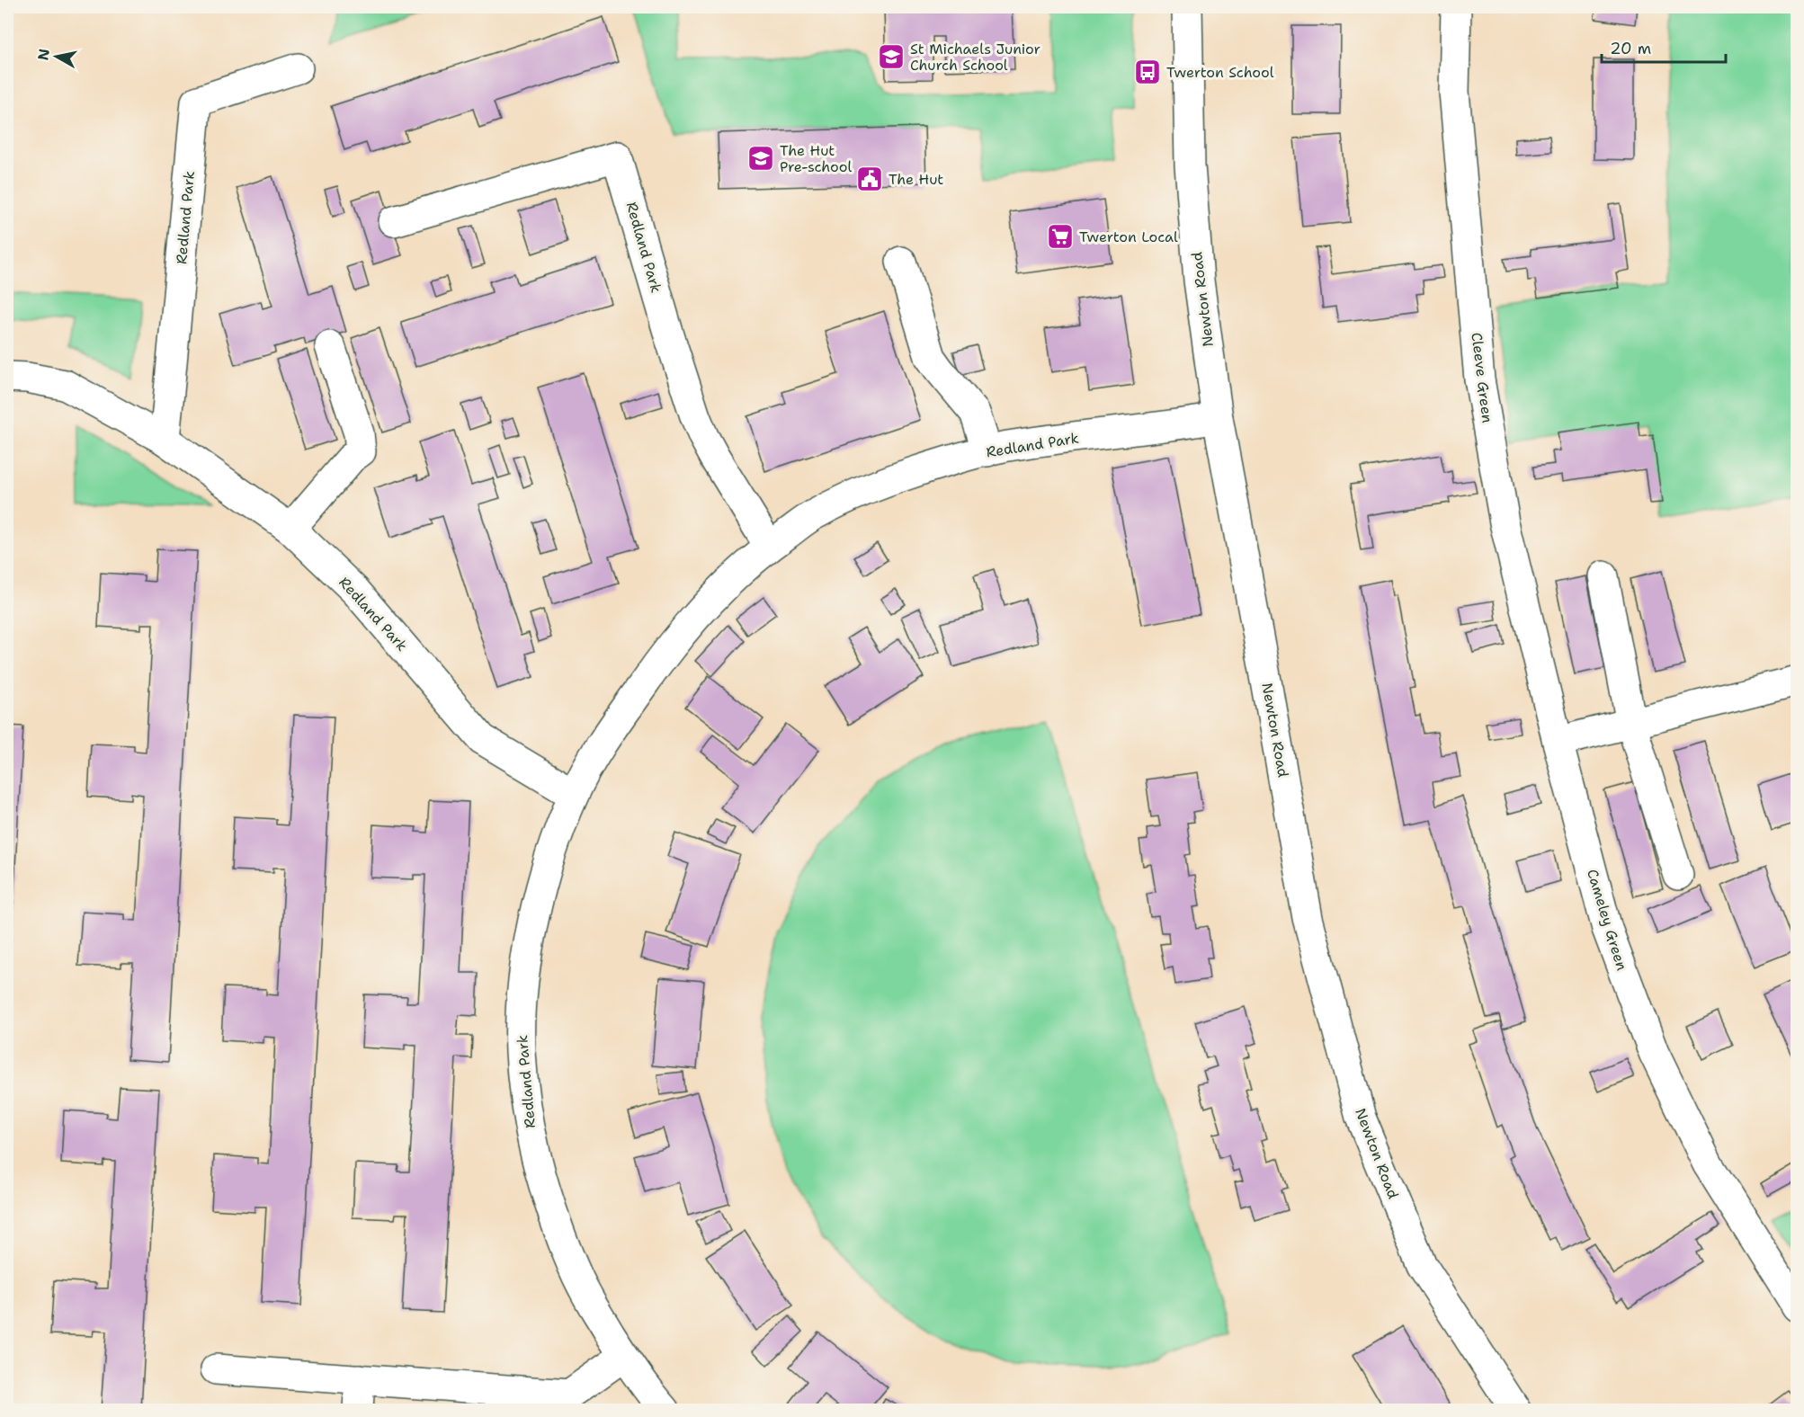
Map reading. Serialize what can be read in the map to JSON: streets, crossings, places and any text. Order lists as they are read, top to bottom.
{
  "streets": {
    "street": [
      "Redland Park",
      "Newton Road",
      "Cleeve Green",
      "Cameley Green"
    ]
  },
  "crossings": [
    ["Redland Park", "Newton Road"],
    ["Cleeve Green", "Cameley Green"]
  ],
  "places": {
    "school or university": ["St Michaels Junior Church School", "The Hut Pre-school"],
    "bus stop": ["Twerton School"],
    "public building": ["The Hut"],
    "supermarket": ["Twerton Local"]
  },
  "scale_bar": "20 m",
  "north": "left"
}
